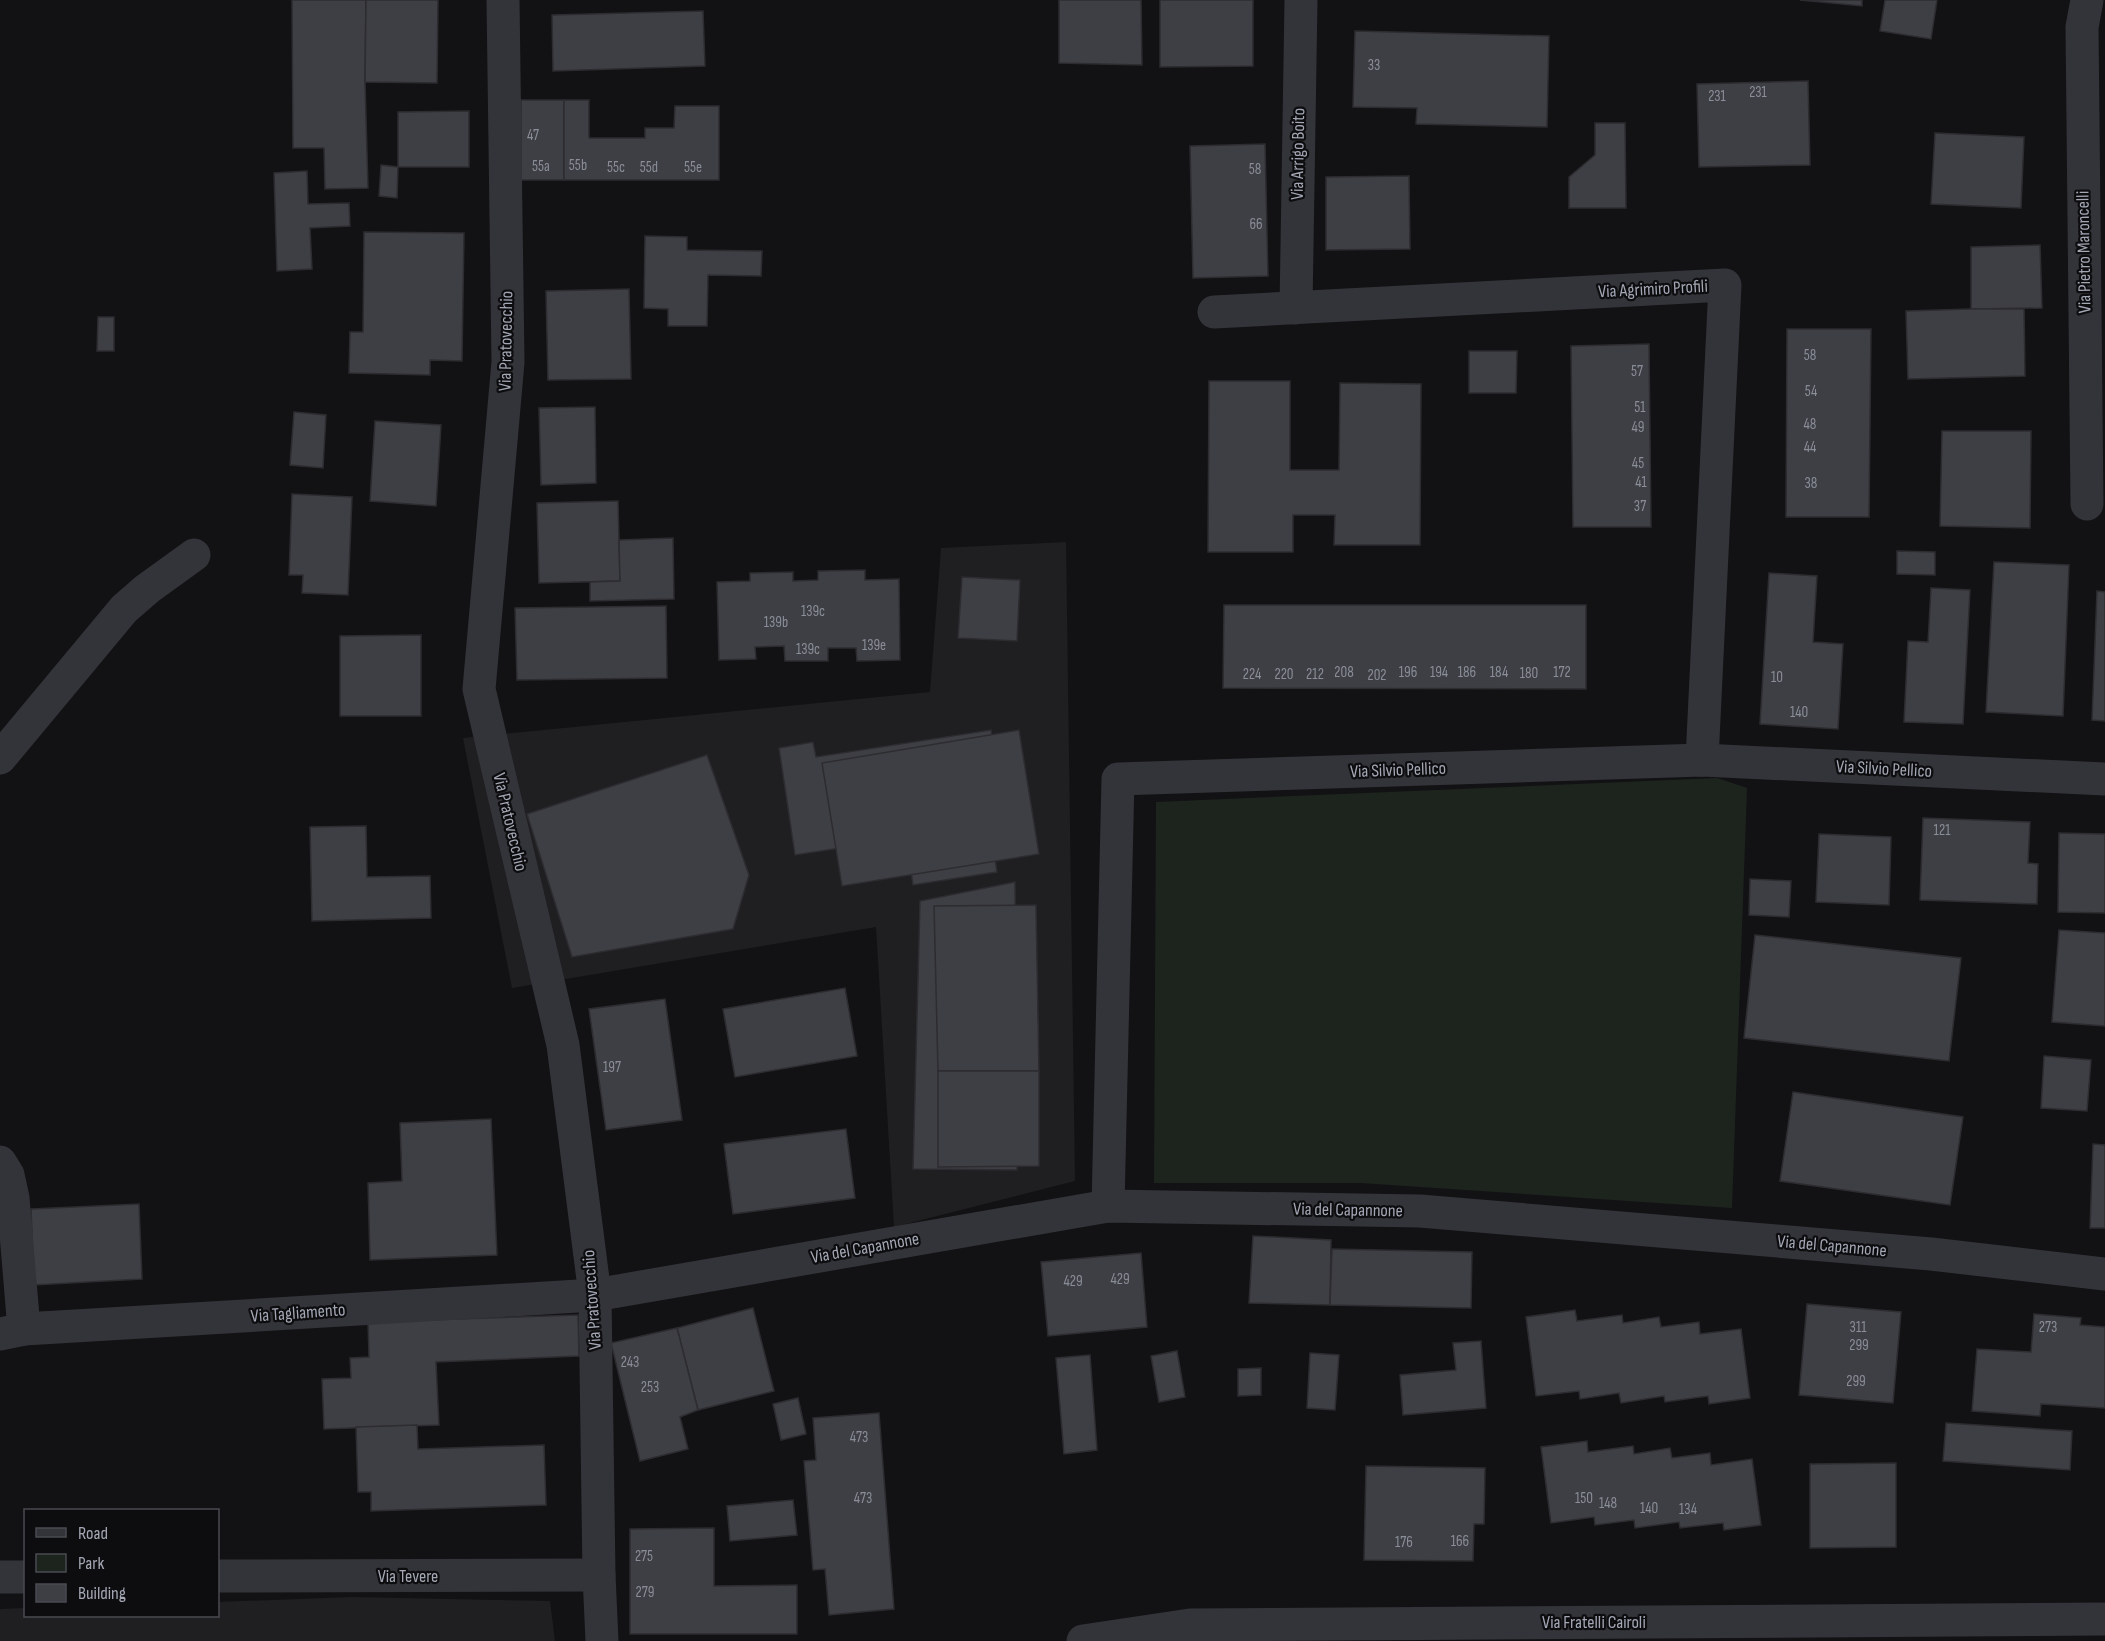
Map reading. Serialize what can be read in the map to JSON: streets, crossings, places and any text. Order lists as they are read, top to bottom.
{
  "streets": {
    "street": [
      "Via Arrigo Boito",
      "Via Pietro Maroncelli",
      "Via Agrimiro Profili",
      "Via Pratovecchio",
      "Via Silvio Pellico",
      "Via del Capannone",
      "Via Tagliamento",
      "Via Tevere",
      "Via Fratelli Cairoli"
    ]
  },
  "crossings": [
    ["Via Arrigo Boito", "Via Agrimiro Profili"],
    ["Via Agrimiro Profili", "Via Silvio Pellico"],
    ["Via Pratovecchio", "Via del Capannone"],
    ["Via Pratovecchio", "Via Tagliamento"],
    ["Via Pratovecchio", "Via Tevere"],
    ["Via Silvio Pellico", "Via del Capannone"],
    ["Via del Capannone", "Via Tagliamento"]
  ],
  "house_numbers": [
    "33",
    "231",
    "231",
    "47",
    "55b",
    "55a",
    "55c",
    "55d",
    "55e",
    "58",
    "66",
    "58",
    "57",
    "54",
    "51",
    "48",
    "49",
    "44",
    "45",
    "41",
    "38",
    "37",
    "139c",
    "139b",
    "139e",
    "139c",
    "208",
    "196",
    "194",
    "186",
    "184",
    "172",
    "180",
    "224",
    "220",
    "212",
    "202",
    "10",
    "140",
    "121",
    "197",
    "429",
    "429",
    "311",
    "273",
    "299",
    "243",
    "299",
    "253",
    "473",
    "473",
    "150",
    "148",
    "140",
    "134",
    "166",
    "176",
    "275",
    "279"
  ],
  "legend": ["Road", "Park", "Building"]
}
